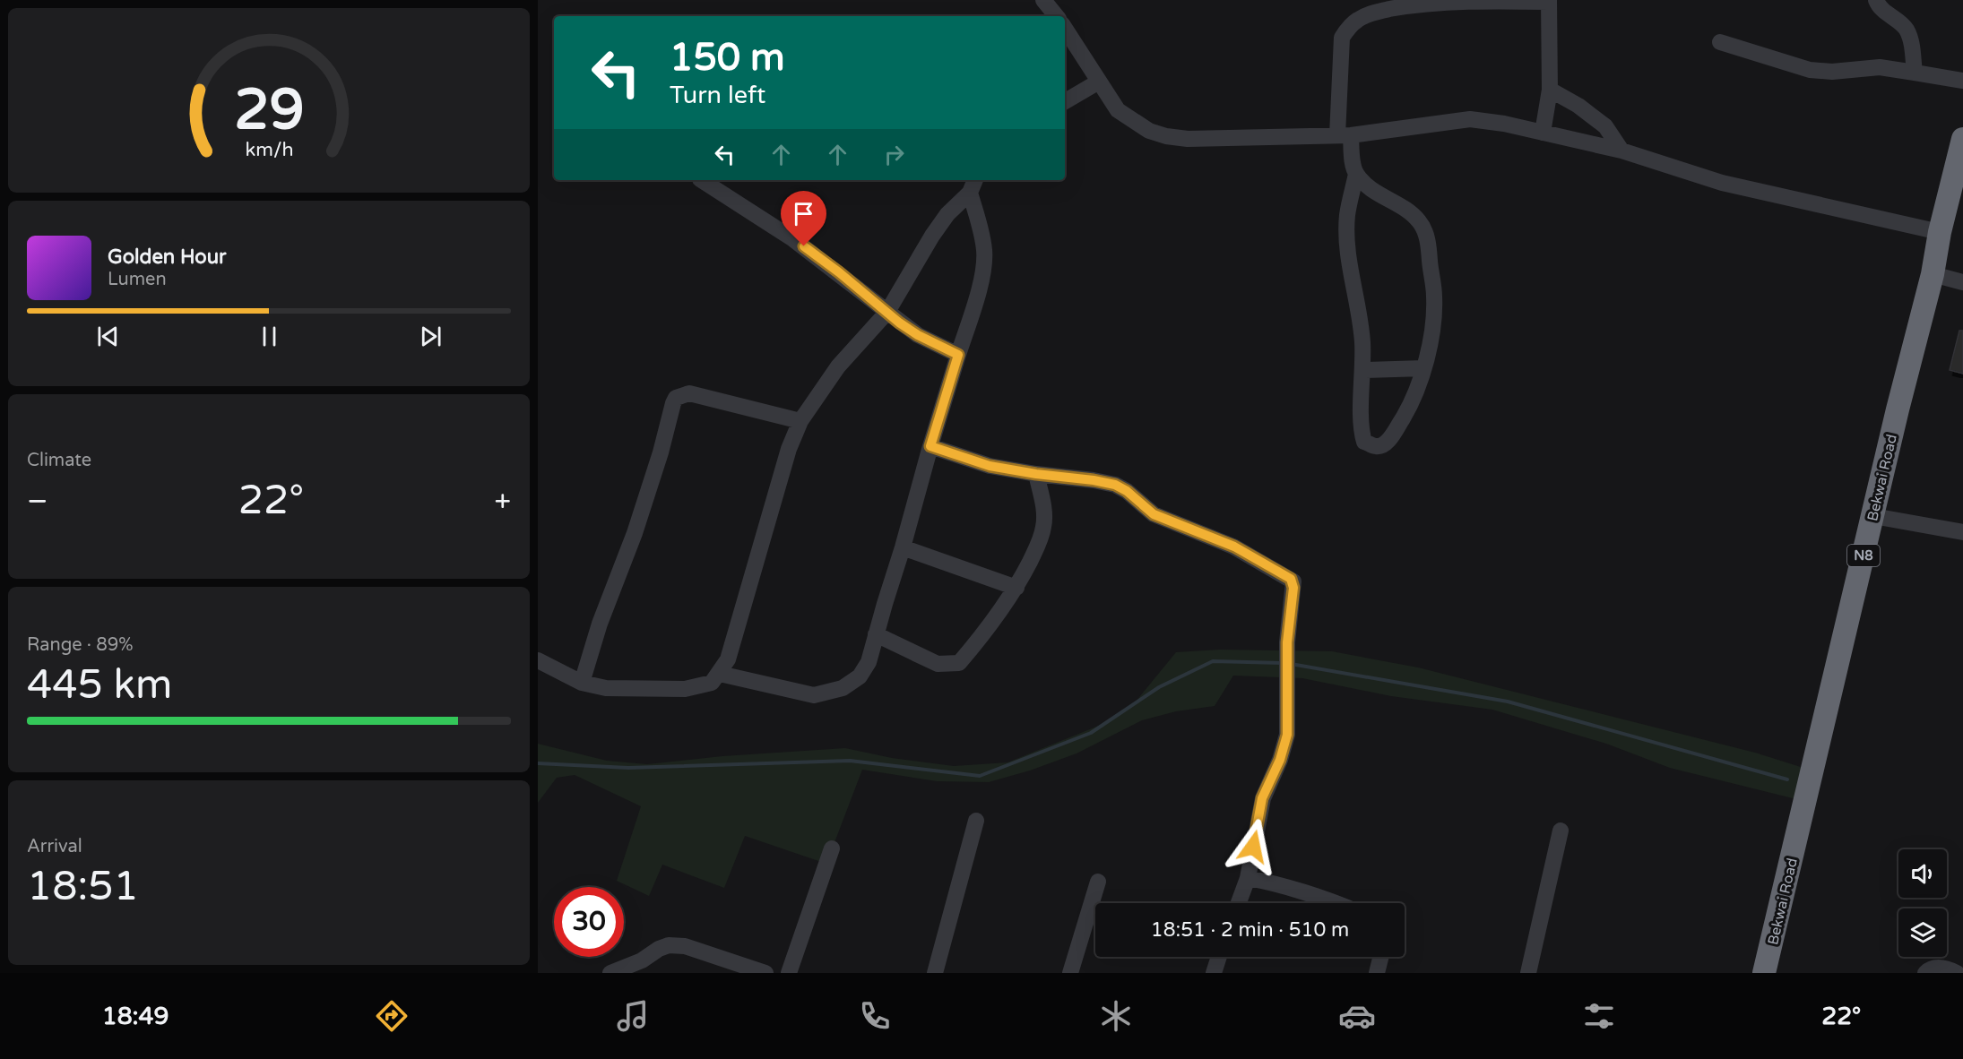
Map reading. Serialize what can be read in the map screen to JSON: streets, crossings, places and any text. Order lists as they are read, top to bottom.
{
  "streets": {
    "highway": ["Bekwai Road", "N8"]
  },
  "page": {
    "turn": ["150 m", "Turn left"],
    "song": ["Golden Hour", "Lumen"],
    "tile": [
      "Climate",
      ["Range · 89%", "445 km"],
      ["Arrival", "18:51"]
    ],
    "heat": ["−", "22°", "+"],
    "limit": "30",
    "trip": "18:51 · 2 min · 510 m",
    "tabs": ["18:49", "22°"],
    "gauge": ["29", "km/h"]
  }
}
